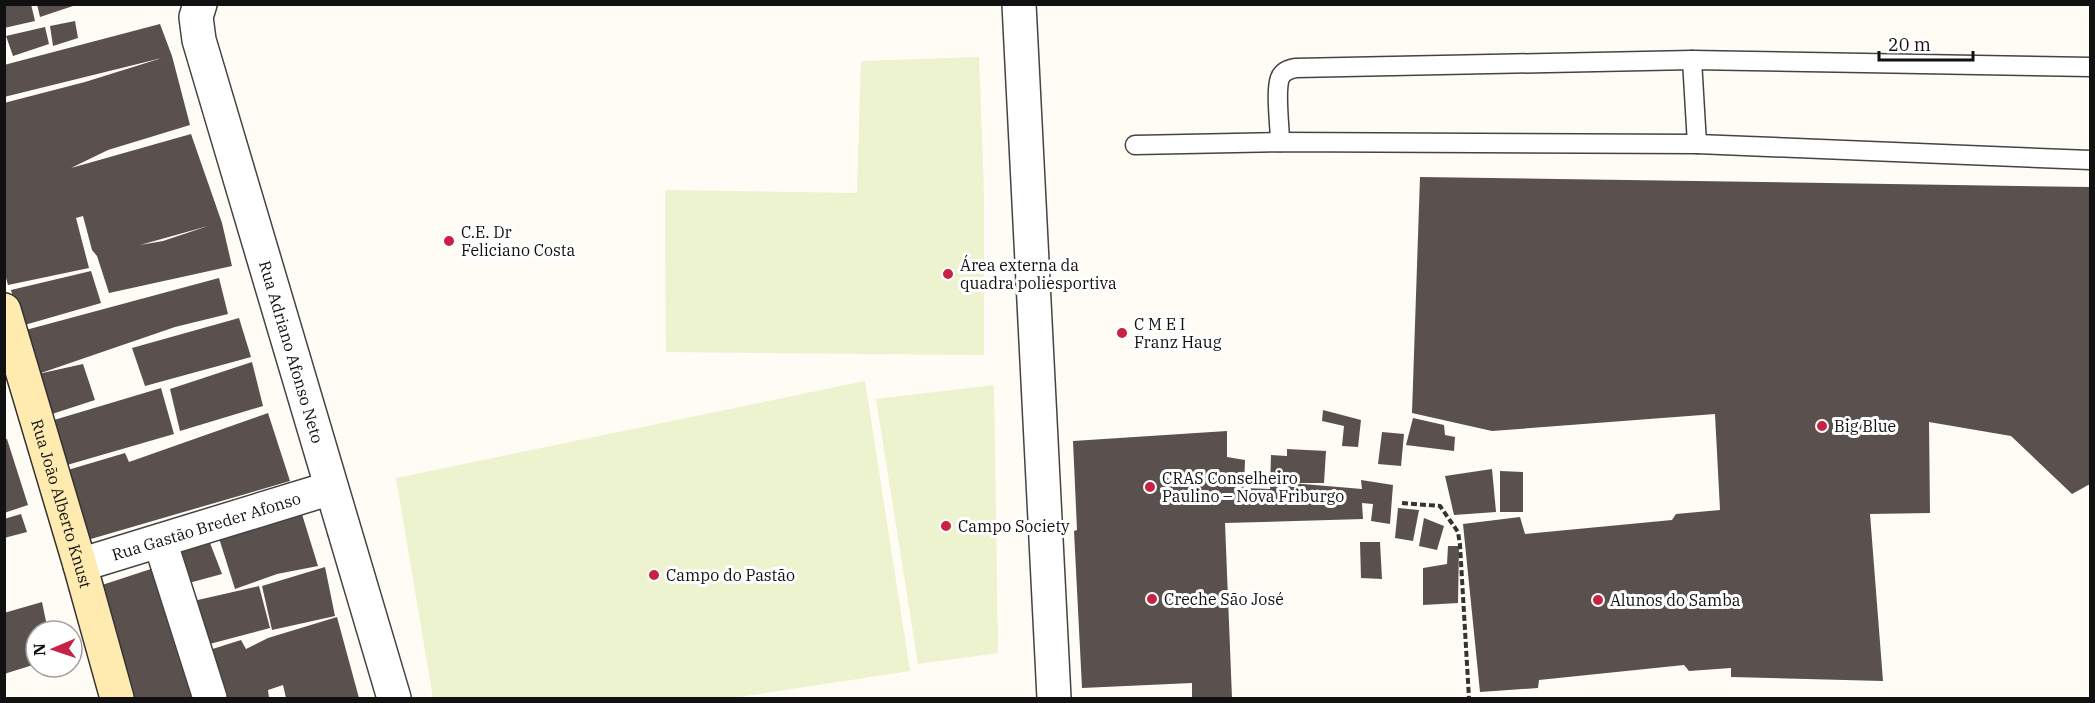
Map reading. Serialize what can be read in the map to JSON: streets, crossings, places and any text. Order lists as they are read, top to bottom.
{
  "streets": {
    "street": ["Rua Adriano Afonso Neto", "Rua João Alberto Knust", "Rua Gastão Breder Afonso"]
  },
  "crossings": [
    ["Rua Adriano Afonso Neto", "Rua Gastão Breder Afonso"],
    ["Rua João Alberto Knust", "Rua Gastão Breder Afonso"]
  ],
  "places": [
    "C.E. Dr Feliciano Costa",
    "Área externa da quadra poliesportiva",
    "C M E I Franz Haug",
    "Big Blue",
    "CRAS Conselheiro Paulino – Nova Friburgo",
    "Campo Society",
    "Campo do Pastão",
    "Creche São José",
    "Alunos do Samba"
  ],
  "scale_bar": "20 m",
  "north": "left"
}
